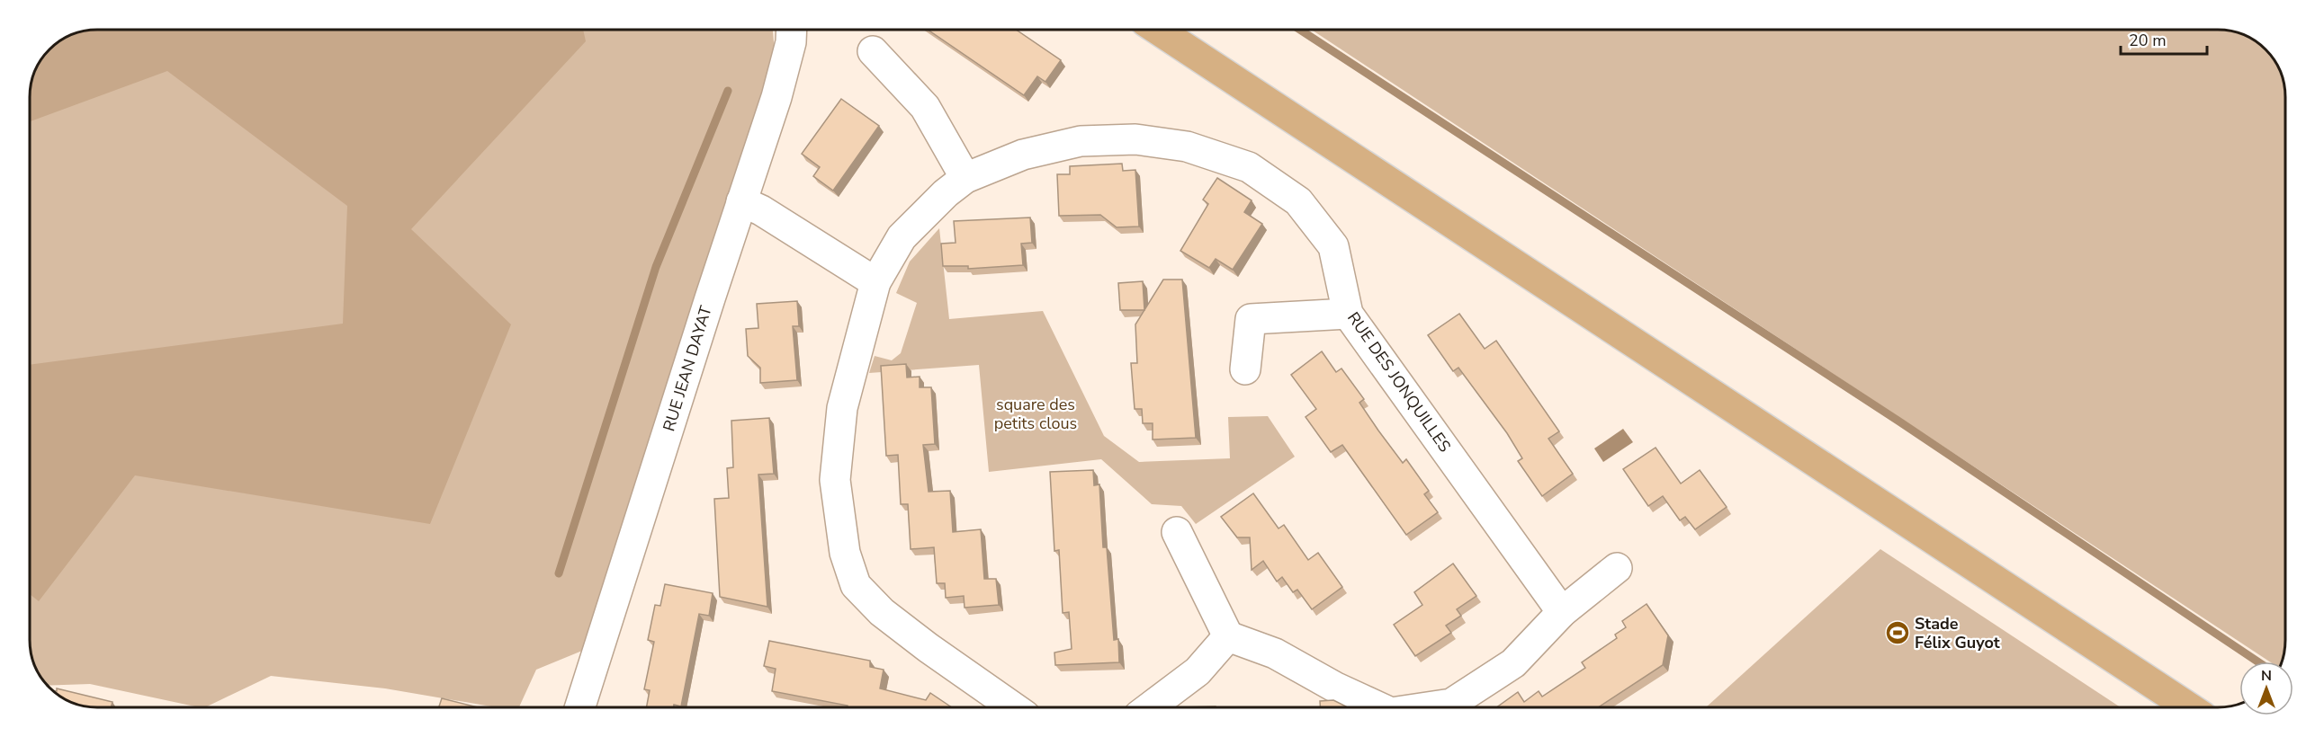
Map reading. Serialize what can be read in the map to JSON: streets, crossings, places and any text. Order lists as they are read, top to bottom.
{
  "streets": {
    "street": ["RUE JEAN DAYAT", "RUE DES JONQUILLES"]
  },
  "parks": ["square des petits clous"],
  "places": {
    "sports": ["Stade Félix Guyot"]
  },
  "scale_bar": "20 m",
  "north": "top"
}
